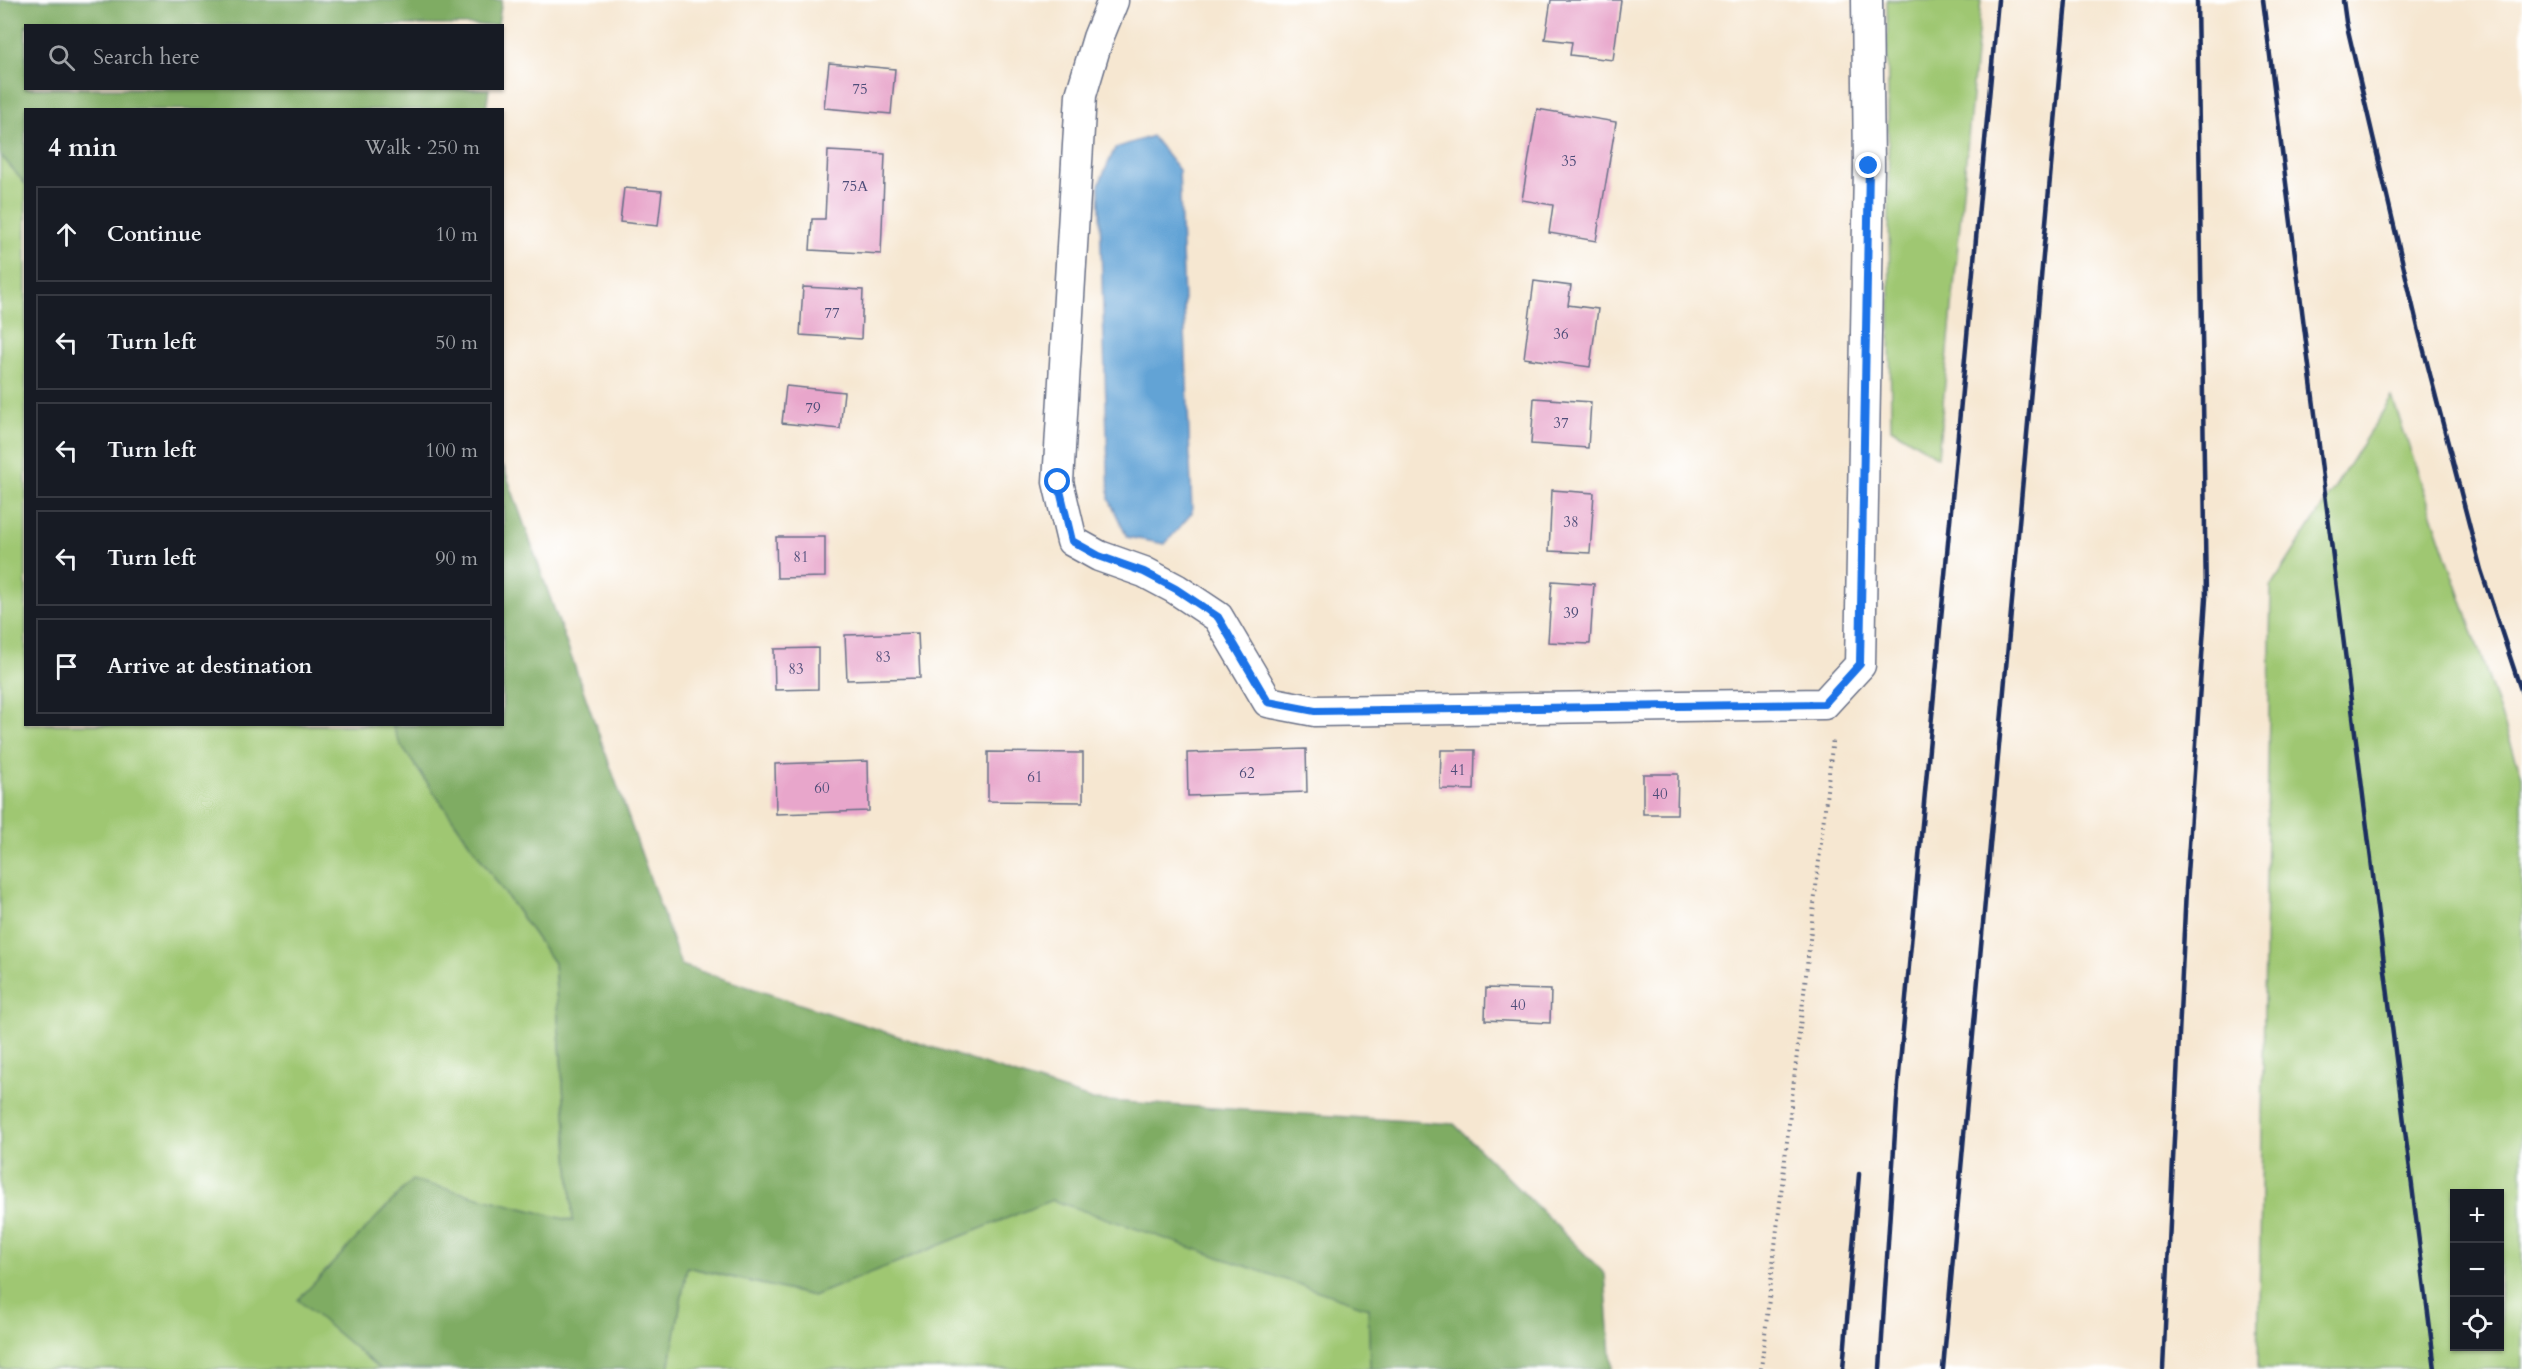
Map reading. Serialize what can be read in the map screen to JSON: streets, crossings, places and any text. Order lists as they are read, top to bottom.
{
  "house_numbers": [
    "75",
    "35",
    "75А",
    "77",
    "36",
    "79",
    "37",
    "38",
    "81",
    "39",
    "83",
    "83",
    "41",
    "62",
    "61",
    "60",
    "40",
    "40"
  ],
  "page": {
    "search": "Search here",
    "heading": ["4 min", "Walk · 250 m"],
    "list": [
      ["Continue", "10 m"],
      ["Turn left", "50 m"],
      ["Turn left", "100 m"],
      ["Turn left", "90 m"],
      "Arrive at destination"
    ],
    "map_buttons": ["+", "−"]
  }
}
